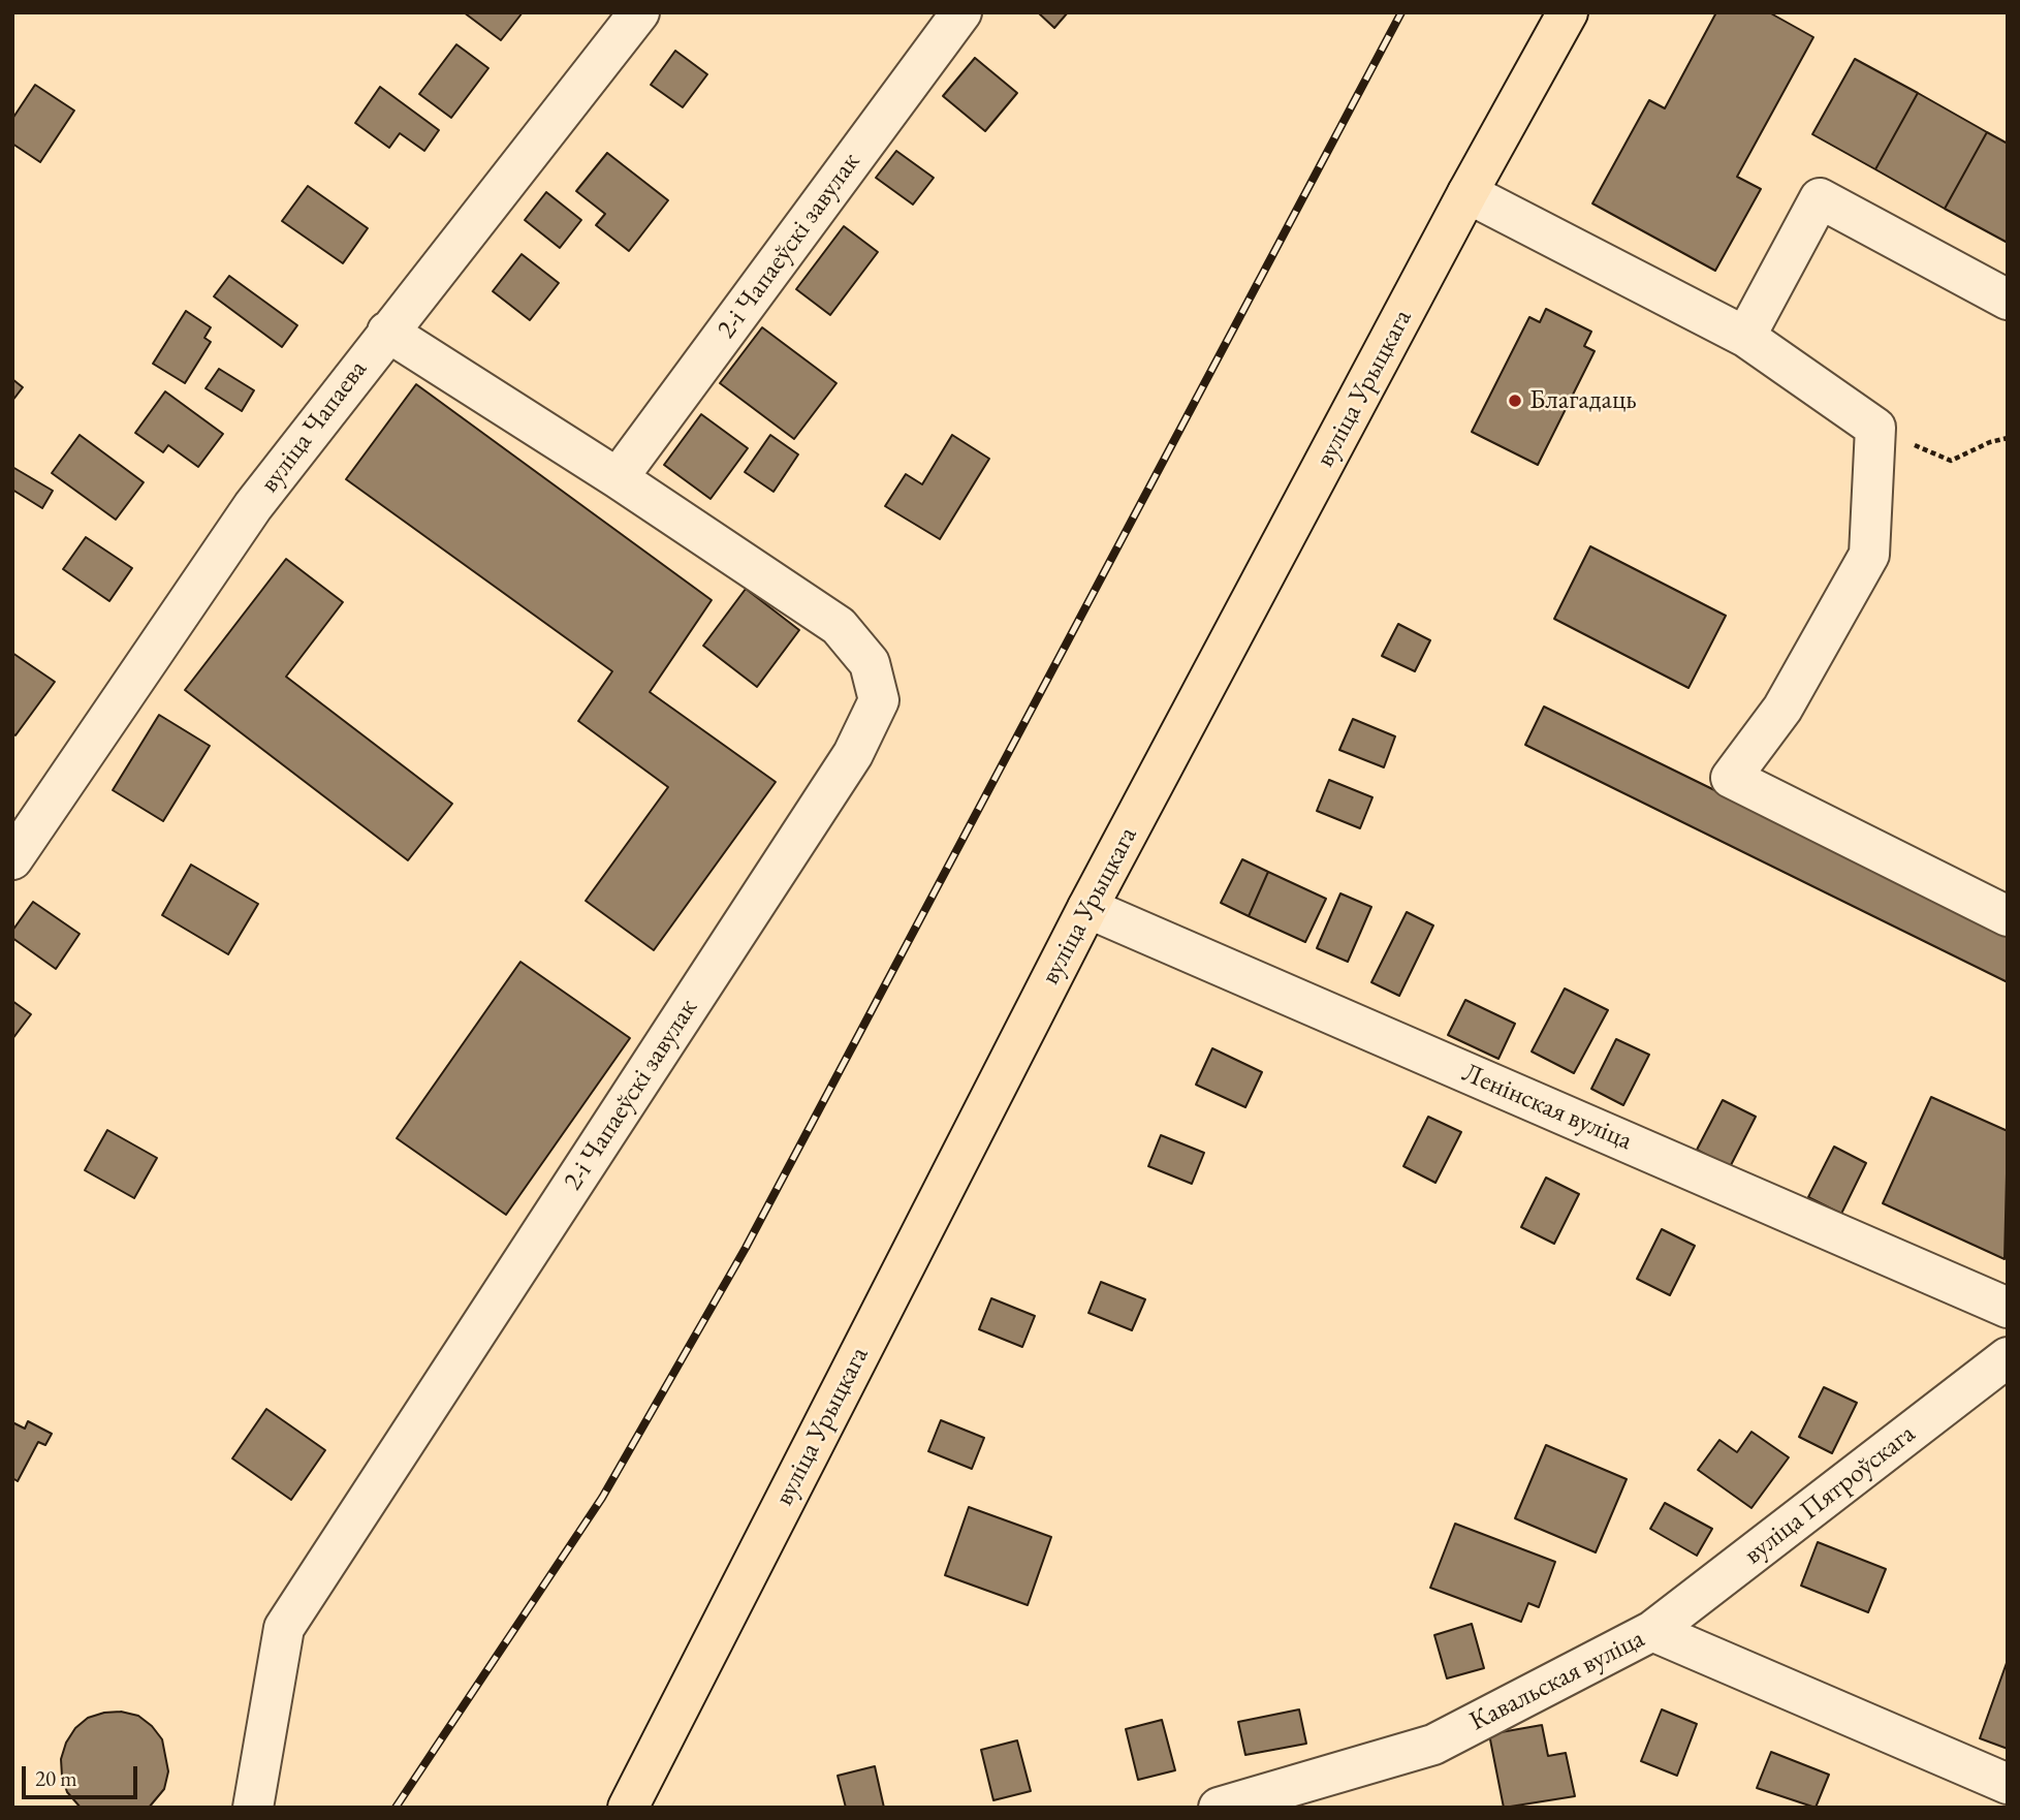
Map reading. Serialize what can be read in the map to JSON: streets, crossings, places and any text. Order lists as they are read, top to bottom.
{
  "streets": {
    "main road": ["вуліца Урыцкага"],
    "street": [
      "2-і Чапаеўскі завулак",
      "вуліца Чапаева",
      "Ленінская вуліца",
      "вуліца Пятроўскага",
      "Кавальская вуліца"
    ]
  },
  "crossings": [
    ["2-і Чапаеўскі завулак", "вуліца Чапаева"],
    ["вуліца Урыцкага", "Ленінская вуліца"],
    ["вуліца Пятроўскага", "Кавальская вуліца"]
  ],
  "places": ["Благадаць"],
  "scale_bar": "20 m"
}
